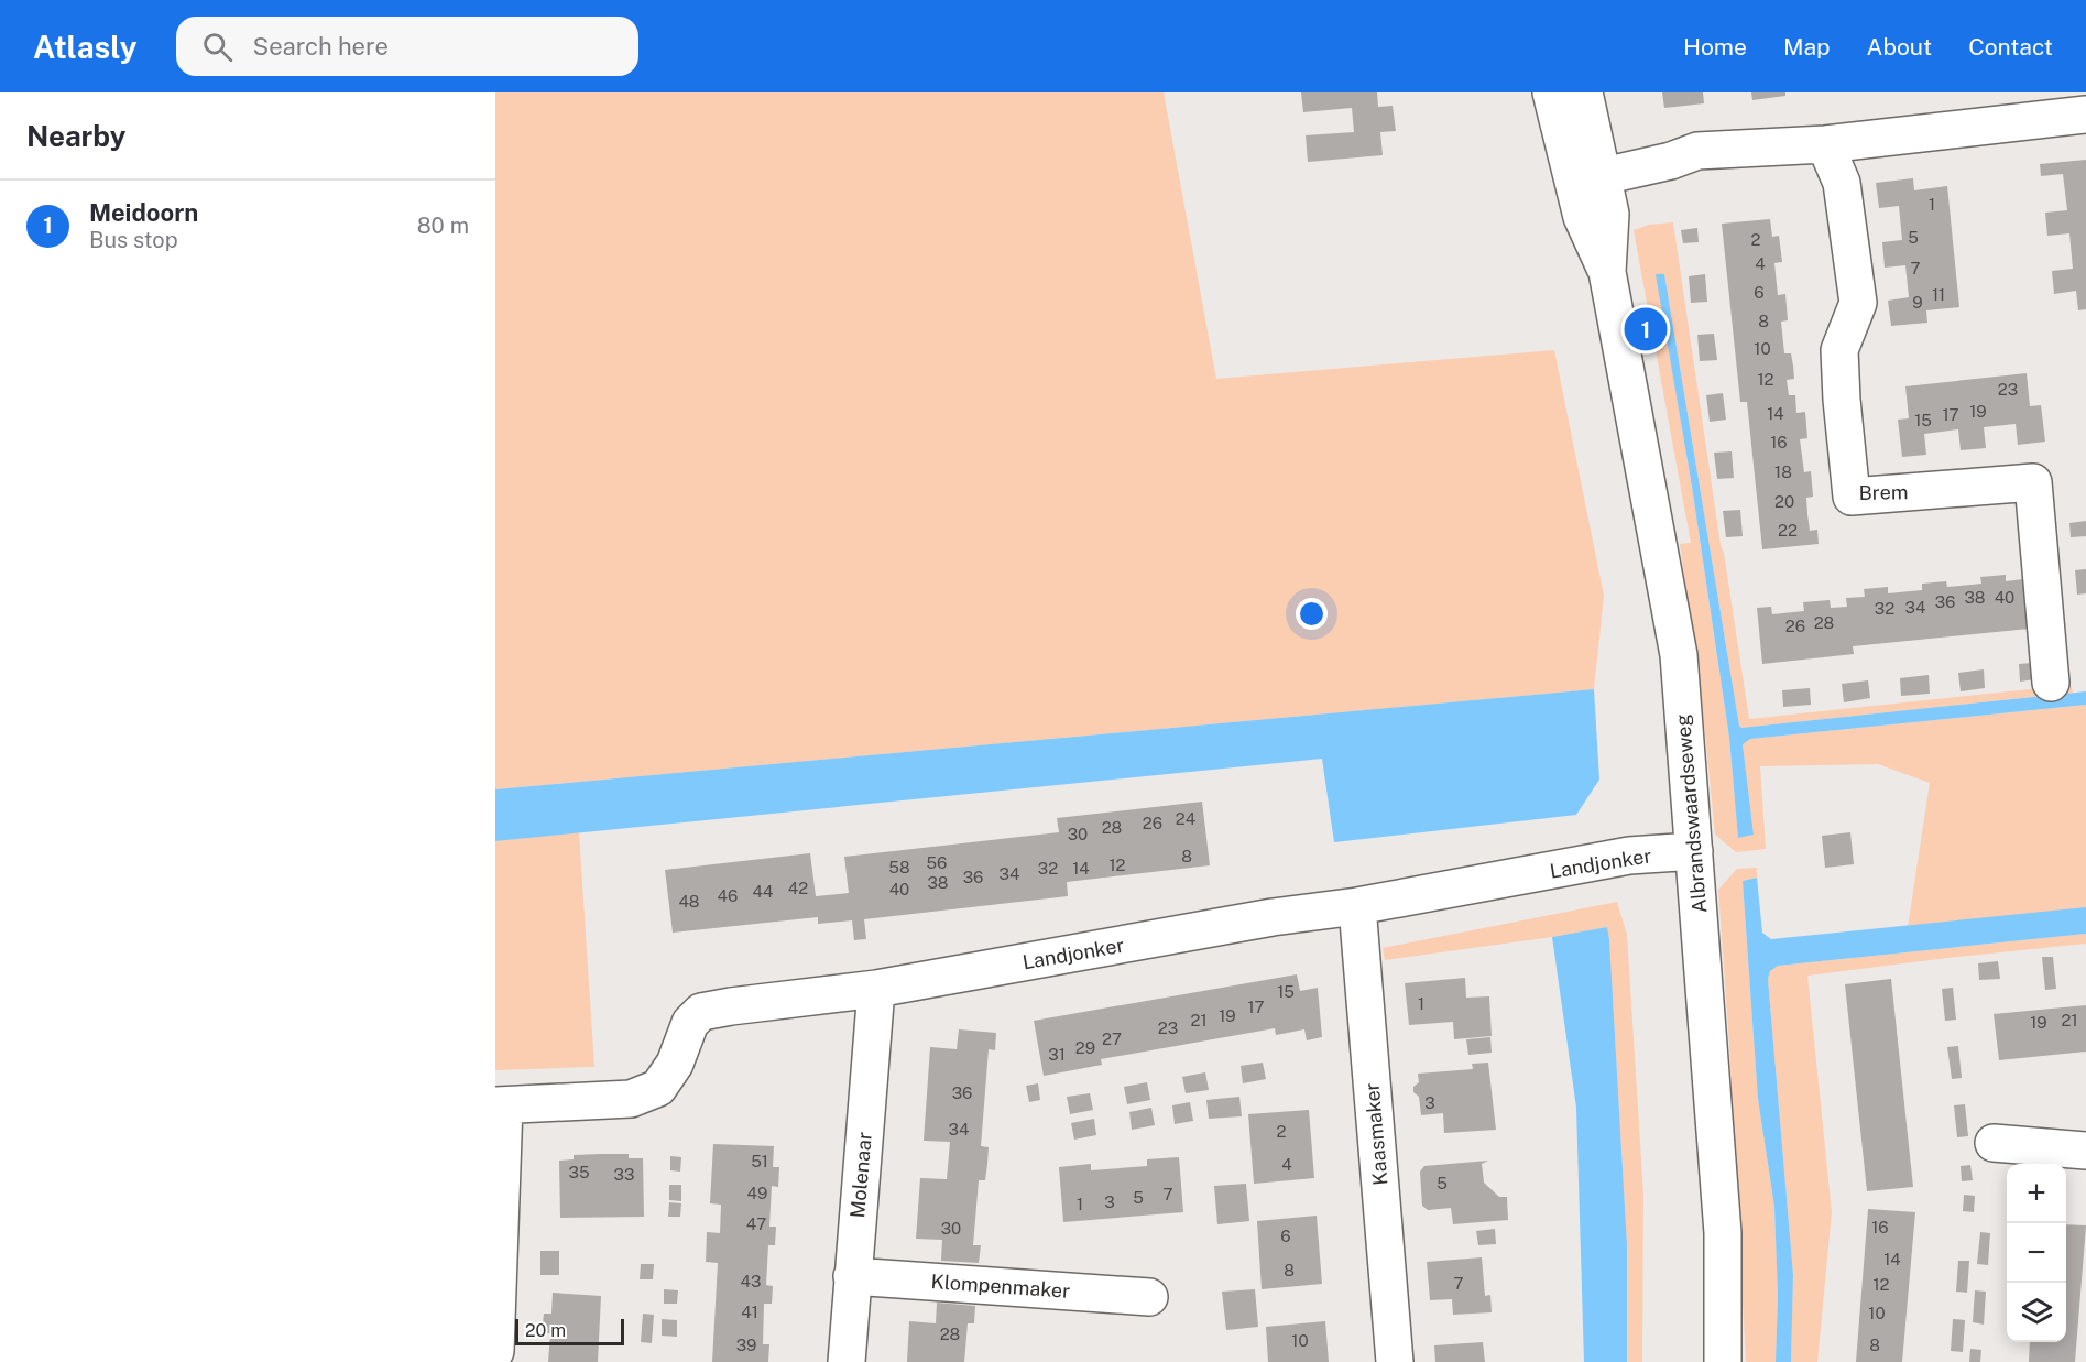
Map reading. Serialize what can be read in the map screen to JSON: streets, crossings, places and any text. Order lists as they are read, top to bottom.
{
  "streets": {
    "street": [
      "Brem",
      "Albrandswaardseweg",
      "Landjonker",
      "Kaasmaker",
      "Molenaar",
      "Klompenmaker"
    ]
  },
  "crossings": [
    ["Albrandswaardseweg", "Landjonker"],
    ["Landjonker", "Kaasmaker"],
    ["Landjonker", "Molenaar"],
    ["Molenaar", "Klompenmaker"]
  ],
  "house_numbers": [
    "1",
    "5",
    "2",
    "4",
    "7",
    "6",
    "11",
    "9",
    "8",
    "10",
    "12",
    "23",
    "19",
    "14",
    "17",
    "15",
    "16",
    "18",
    "20",
    "22",
    "38",
    "40",
    "36",
    "34",
    "32",
    "28",
    "26",
    "24",
    "26",
    "28",
    "30",
    "8",
    "56",
    "12",
    "58",
    "32",
    "14",
    "34",
    "36",
    "38",
    "42",
    "40",
    "44",
    "46",
    "48",
    "15",
    "1",
    "17",
    "19",
    "21",
    "21",
    "19",
    "23",
    "27",
    "29",
    "31",
    "36",
    "3",
    "34",
    "2",
    "51",
    "4",
    "35",
    "33",
    "5",
    "49",
    "7",
    "5",
    "3",
    "1",
    "47",
    "16",
    "30",
    "6",
    "14",
    "8",
    "43",
    "7",
    "12",
    "41",
    "10",
    "28",
    "10",
    "39",
    "8"
  ],
  "scale_bar": "20 m",
  "page": {
    "header": "Atlasly",
    "search": "Search here",
    "nav": [
      "Home",
      "Map",
      "About",
      "Contact"
    ],
    "heading": "Nearby",
    "list": [
      {
        "mark": "1",
        "name": "Meidoorn",
        "note": "Bus stop",
        "value": "80 m"
      }
    ],
    "pins": "1",
    "map_buttons": ["+", "−"],
    "scale": "20 m"
  }
}
